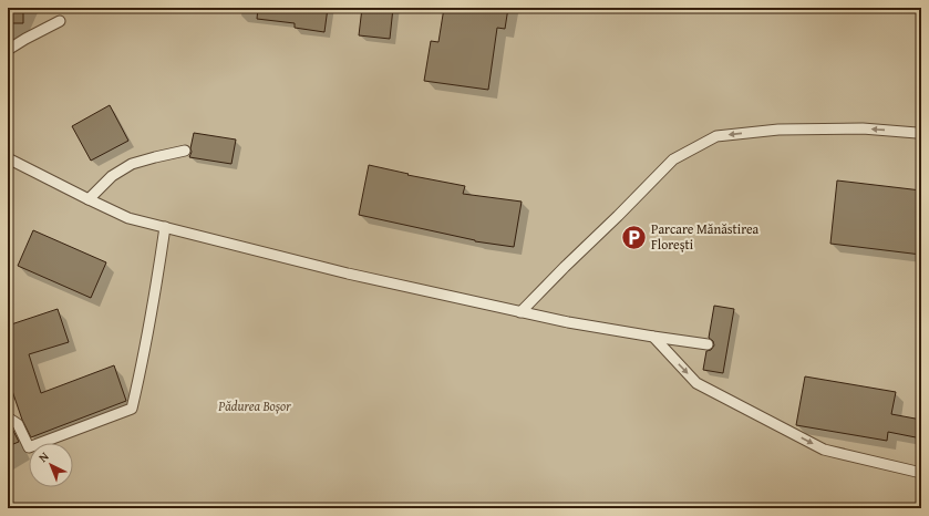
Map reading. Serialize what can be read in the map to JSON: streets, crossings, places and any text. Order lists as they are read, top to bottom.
{
  "parks": ["Pădurea Boșor"],
  "places": {
    "parking": ["Parcare Mănăstirea Florești"]
  },
  "north": "top left"
}
